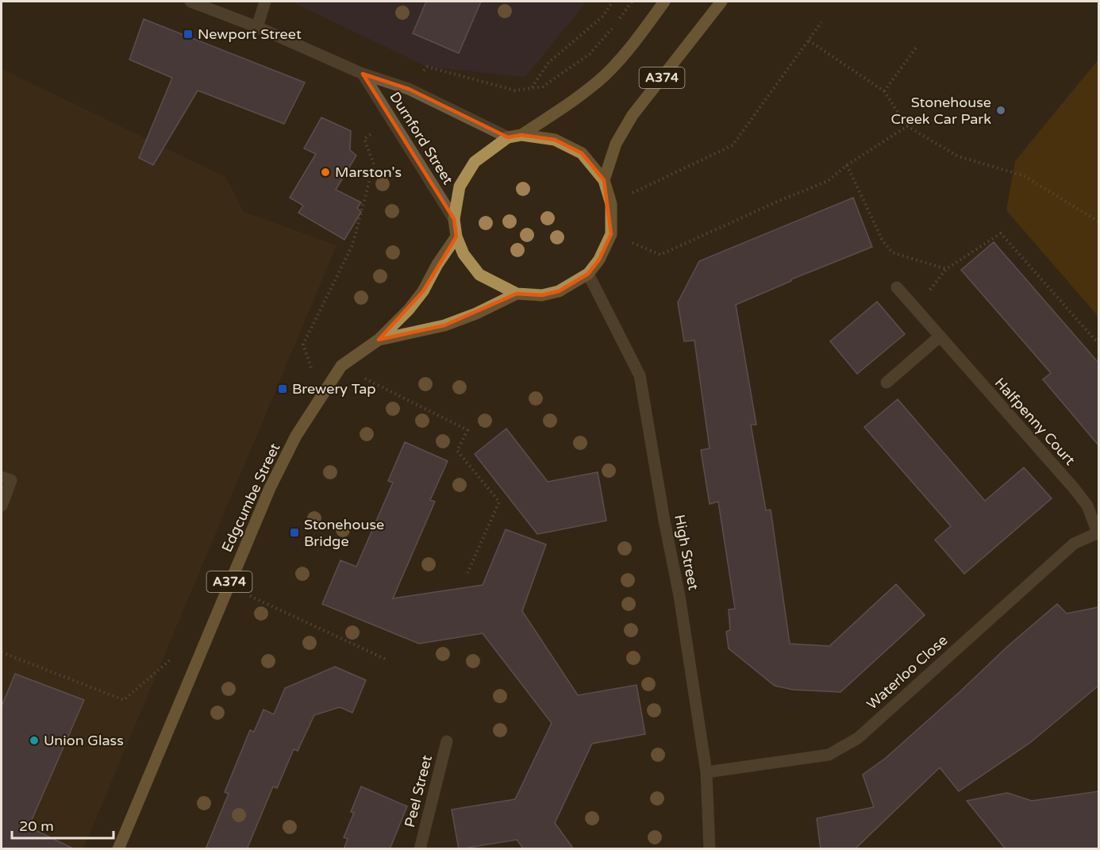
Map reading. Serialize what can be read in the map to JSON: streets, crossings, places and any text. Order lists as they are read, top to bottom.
{
  "streets": {
    "main road": ["A374", "Edgcumbe Street"],
    "street": [
      "Durnford Street",
      "Halfpenny Court",
      "High Street",
      "Waterloo Close",
      "Peel Street"
    ]
  },
  "crossings": [
    ["A374", "Durnford Street"],
    ["A374", "Edgcumbe Street"],
    ["A374", "High Street"],
    ["Durnford Street", "High Street"],
    ["Halfpenny Court", "Waterloo Close"],
    ["High Street", "Waterloo Close"]
  ],
  "places": {
    "transit": ["Newport Street", "Brewery Tap", "Stonehouse Bridge"],
    "other": ["Stonehouse Creek Car Park", "Marston's", "Union Glass"]
  },
  "scale_bar": "20 m"
}
